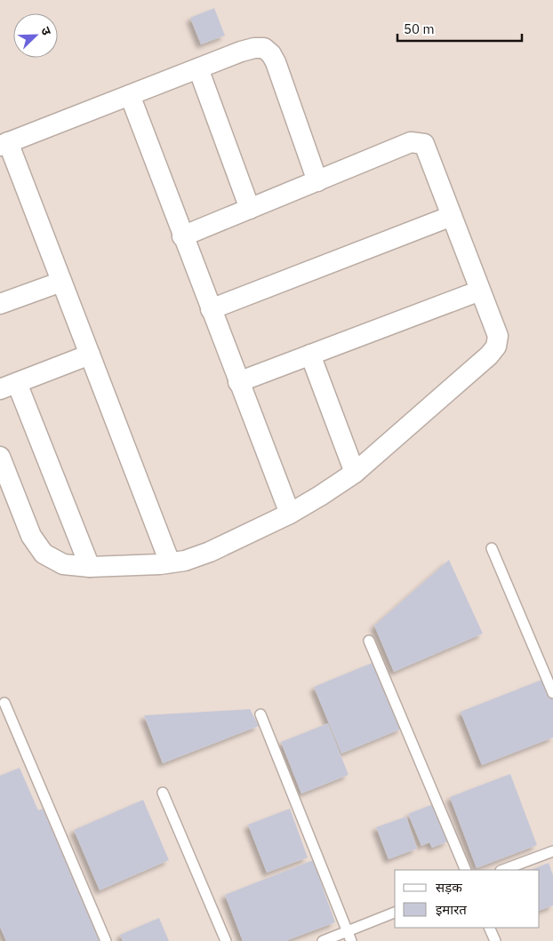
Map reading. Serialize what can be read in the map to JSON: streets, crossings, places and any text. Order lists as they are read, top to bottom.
{
  "legend": ["सड़क", "इमारत"],
  "scale_bar": "50 m",
  "north": "top right"
}
